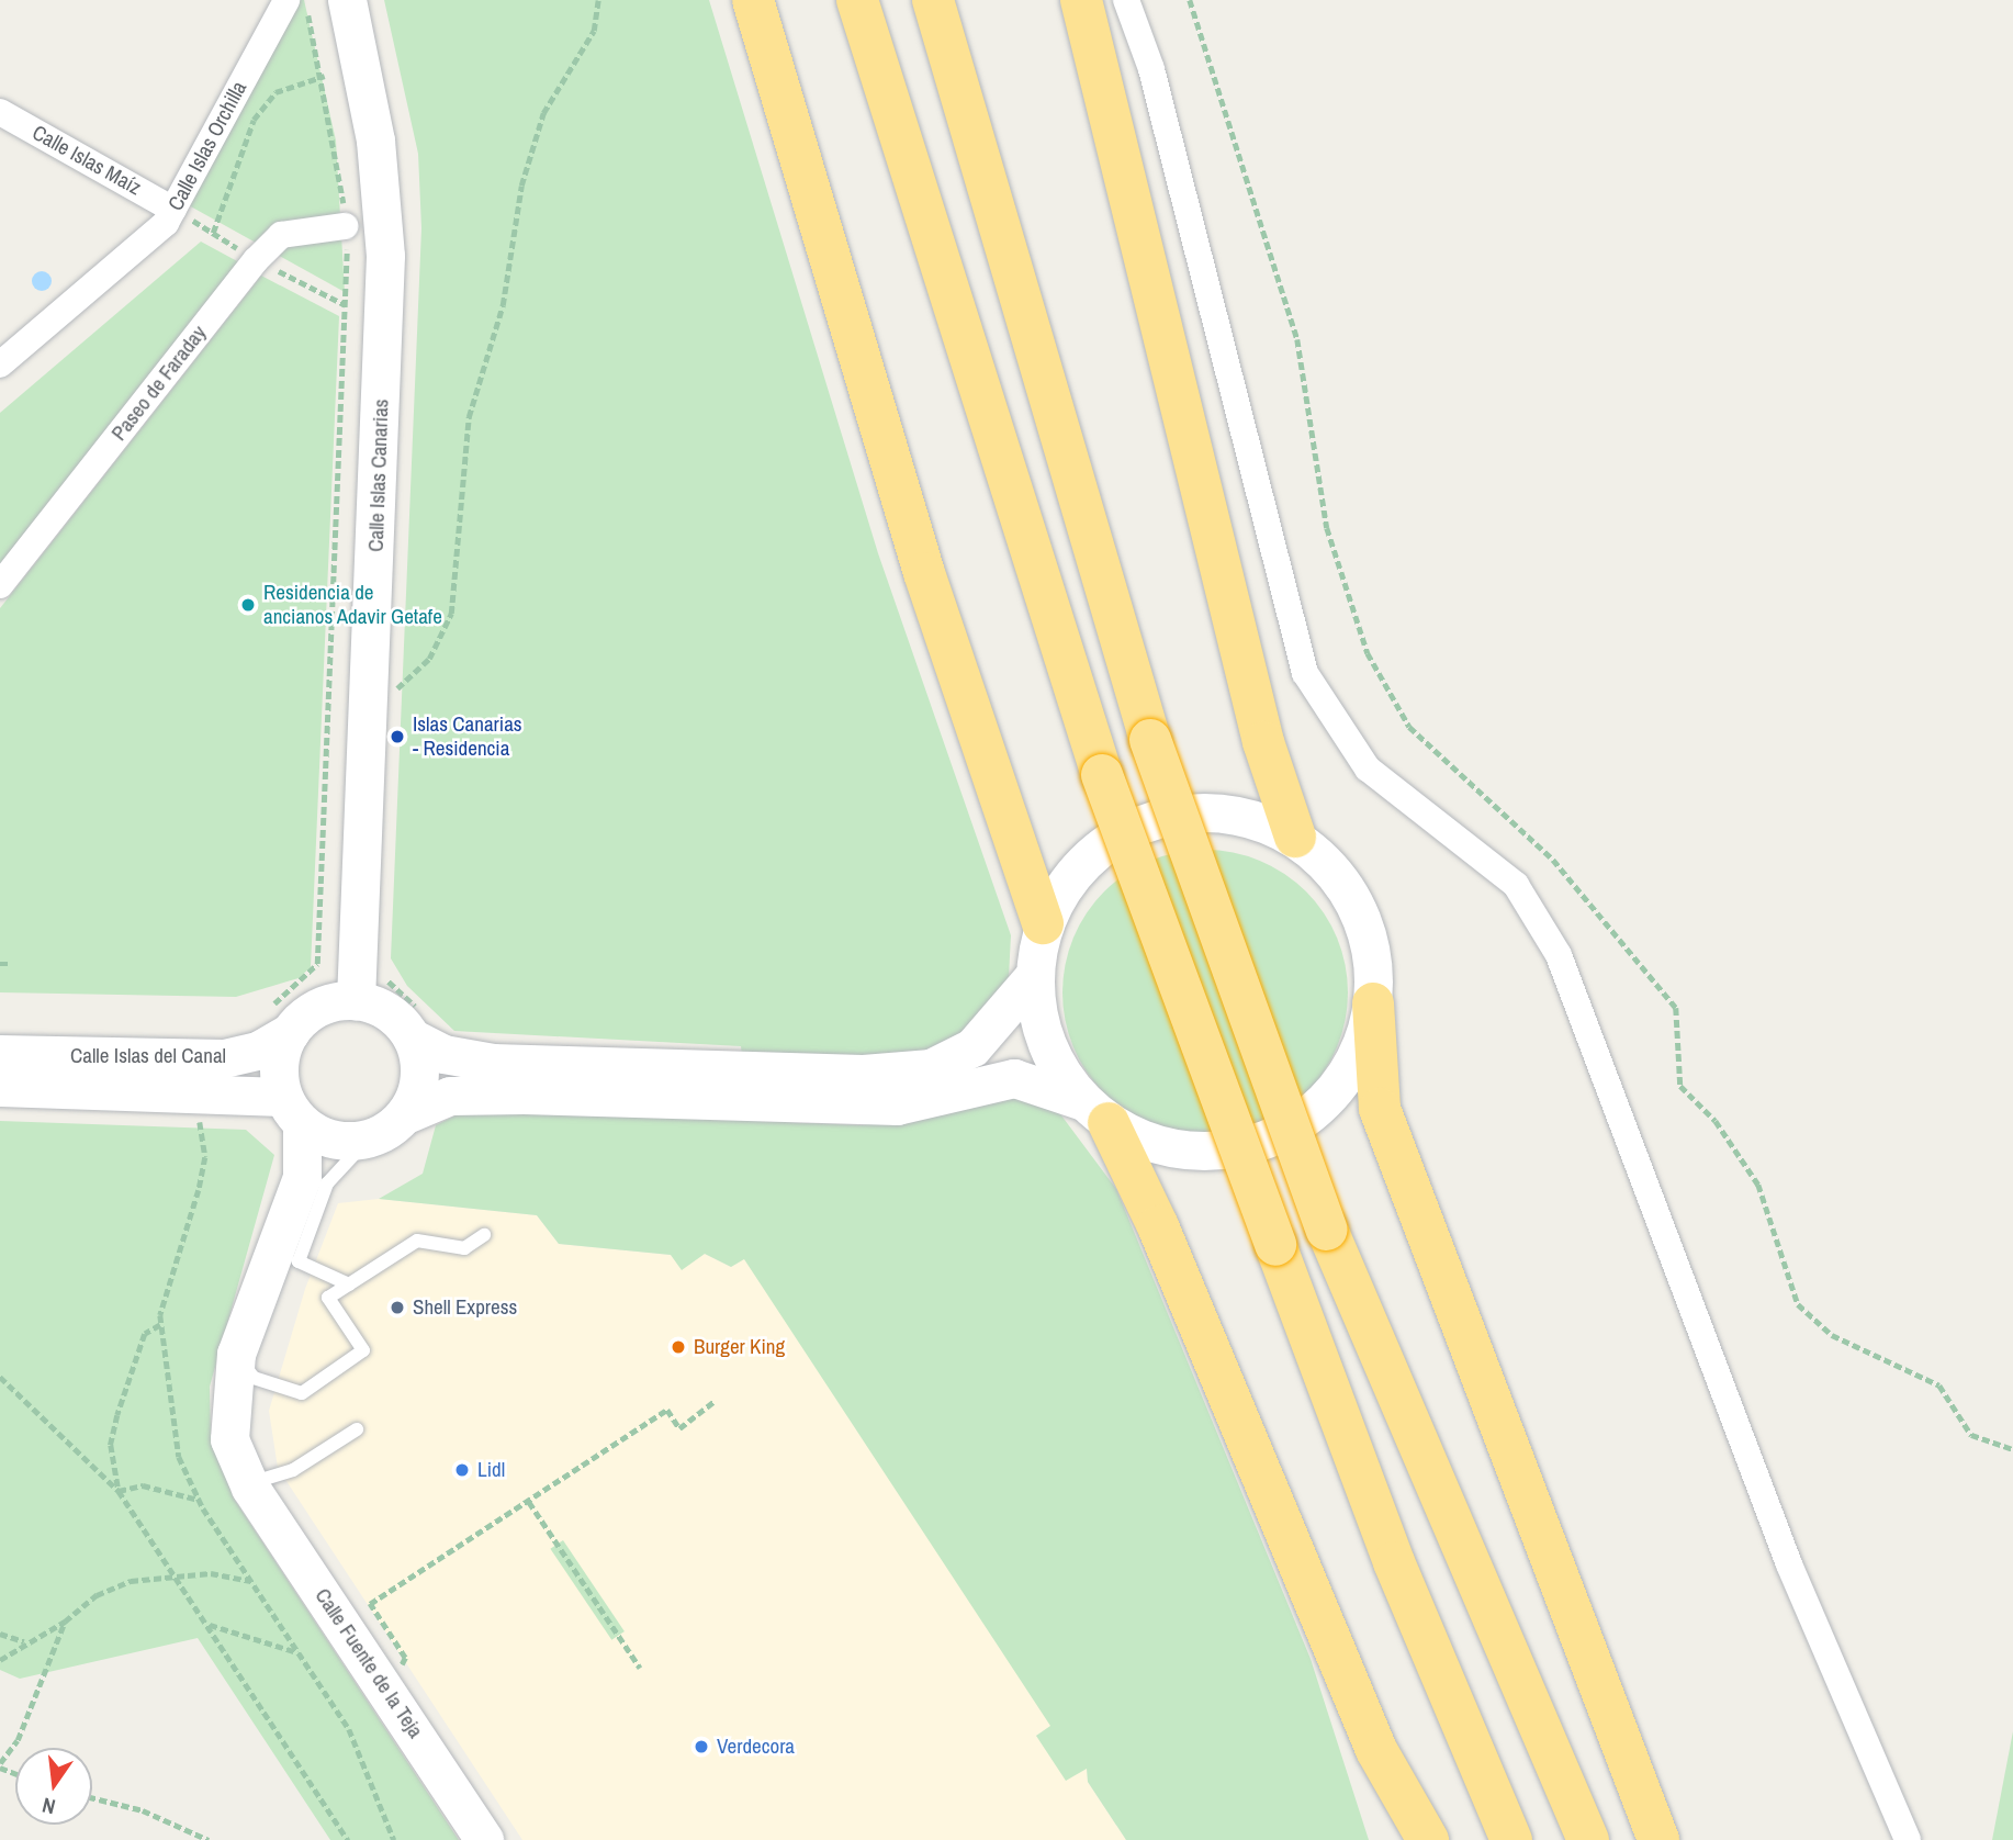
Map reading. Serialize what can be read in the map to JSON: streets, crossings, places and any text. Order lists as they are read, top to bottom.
{
  "streets": {
    "street": [
      "Calle Islas Orchilla",
      "Calle Islas Maíz",
      "Paseo de Faraday",
      "Calle Islas Canarias",
      "Calle Islas del Canal",
      "Calle Fuente de la Teja"
    ]
  },
  "crossings": [
    ["Calle Islas Orchilla", "Calle Islas Maíz"],
    ["Calle Islas Canarias", "Calle Islas del Canal"],
    ["Calle Islas Canarias", "Calle Fuente de la Teja"],
    ["Calle Islas del Canal", "Calle Fuente de la Teja"]
  ],
  "places": [
    "Residencia de ancianos Adavir Getafe",
    "Islas Canarias - Residencia",
    "Shell Express",
    "Burger King",
    "Lidl",
    "Verdecora"
  ],
  "north": "bottom"
}
